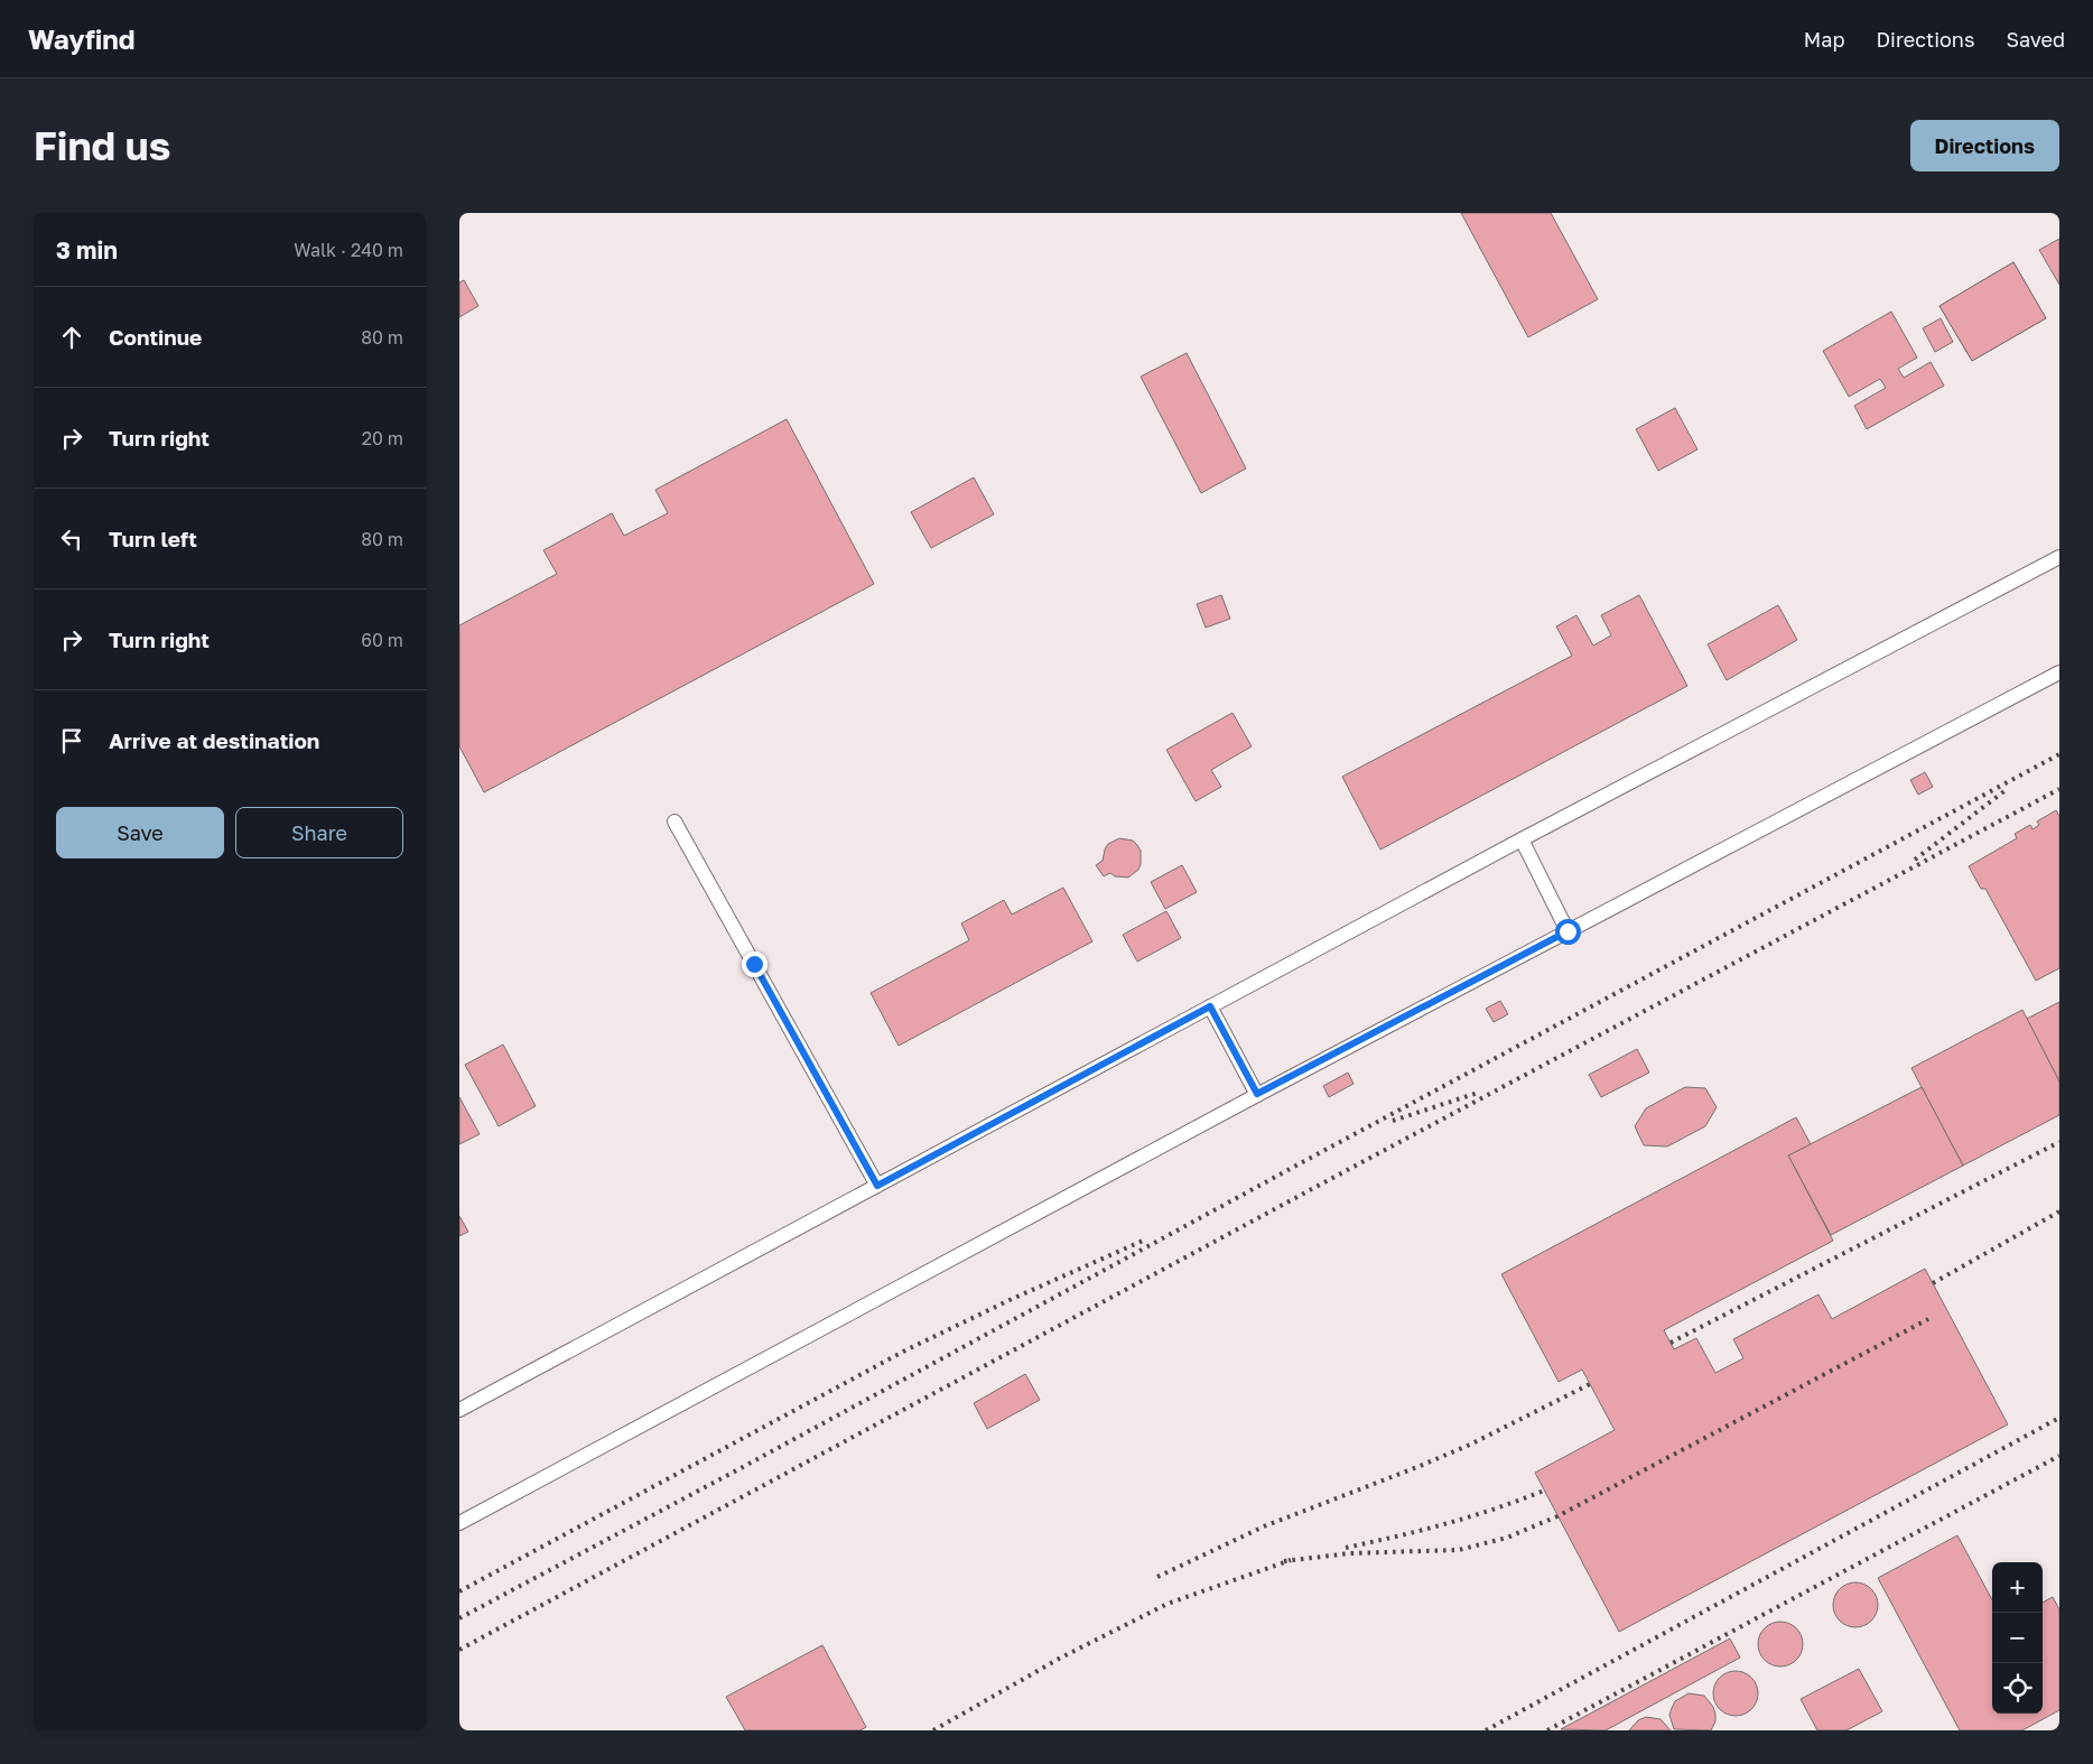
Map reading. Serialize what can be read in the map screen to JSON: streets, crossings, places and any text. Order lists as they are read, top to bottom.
{
  "page": {
    "header": "Wayfind",
    "nav": ["Map", "Directions", "Saved"],
    "buttons": [
      "Directions",
      ["Save", "Share"]
    ],
    "title": "Find us",
    "heading": ["3 min", "Walk · 240 m"],
    "list": [
      ["Continue", "80 m"],
      ["Turn right", "20 m"],
      ["Turn left", "80 m"],
      ["Turn right", "60 m"],
      "Arrive at destination"
    ],
    "map_buttons": ["+", "−"]
  }
}
